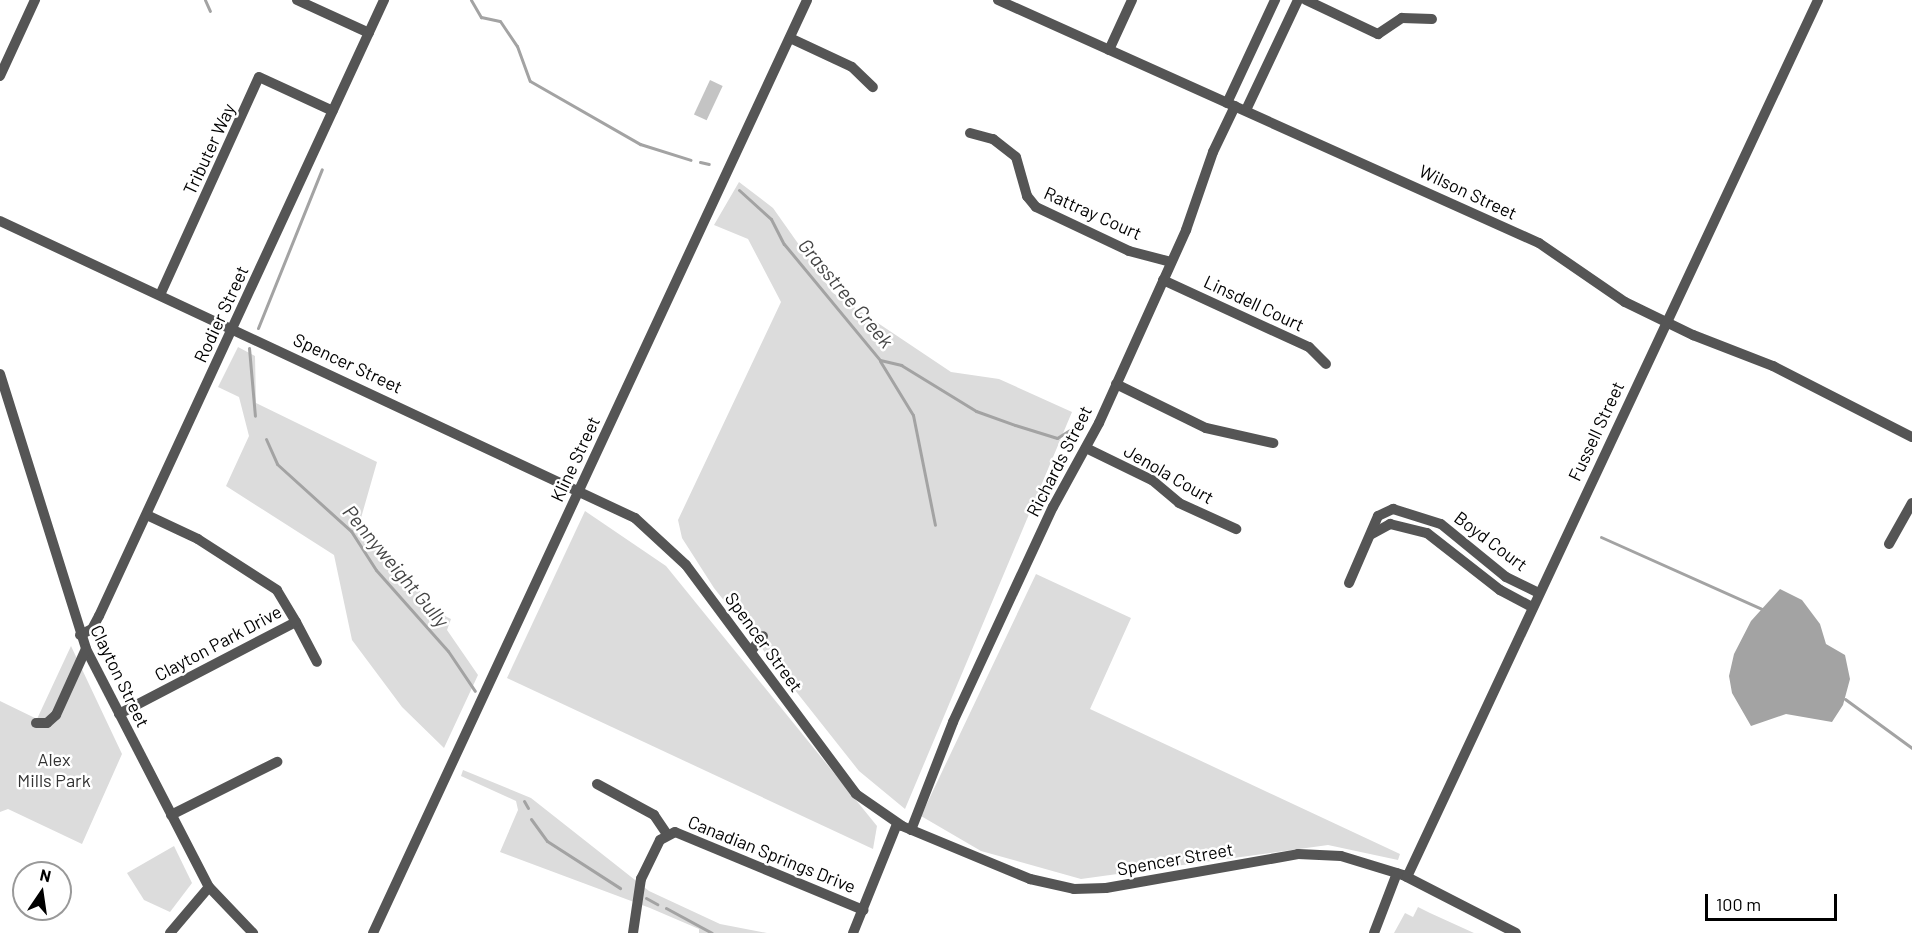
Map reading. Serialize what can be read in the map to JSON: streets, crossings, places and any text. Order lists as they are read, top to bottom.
{
  "streets": {
    "street": [
      "Tributer Way",
      "Wilson Street",
      "Rattray Court",
      "Linsdell Court",
      "Rodier Street",
      "Spencer Street",
      "Fussell Street",
      "Kline Street",
      "Richards Street",
      "Jenola Court",
      "Boyd Court",
      "Clayton Park Drive",
      "Clayton Street",
      "Canadian Springs Drive"
    ]
  },
  "crossings": [
    ["Tributer Way", "Rodier Street"],
    ["Tributer Way", "Spencer Street"],
    ["Wilson Street", "Fussell Street"],
    ["Wilson Street", "Richards Street"],
    ["Rattray Court", "Richards Street"],
    ["Linsdell Court", "Richards Street"],
    ["Rodier Street", "Spencer Street"],
    ["Rodier Street", "Clayton Park Drive"],
    ["Rodier Street", "Clayton Street"],
    ["Spencer Street", "Fussell Street"],
    ["Spencer Street", "Kline Street"],
    ["Spencer Street", "Richards Street"],
    ["Fussell Street", "Boyd Court"],
    ["Richards Street", "Jenola Court"],
    ["Clayton Park Drive", "Clayton Street"]
  ],
  "water": ["Grasstree Creek", "Pennyweight Gully"],
  "parks": ["Alex Mills Park"],
  "scale_bar": "100 m",
  "north": "top"
}
